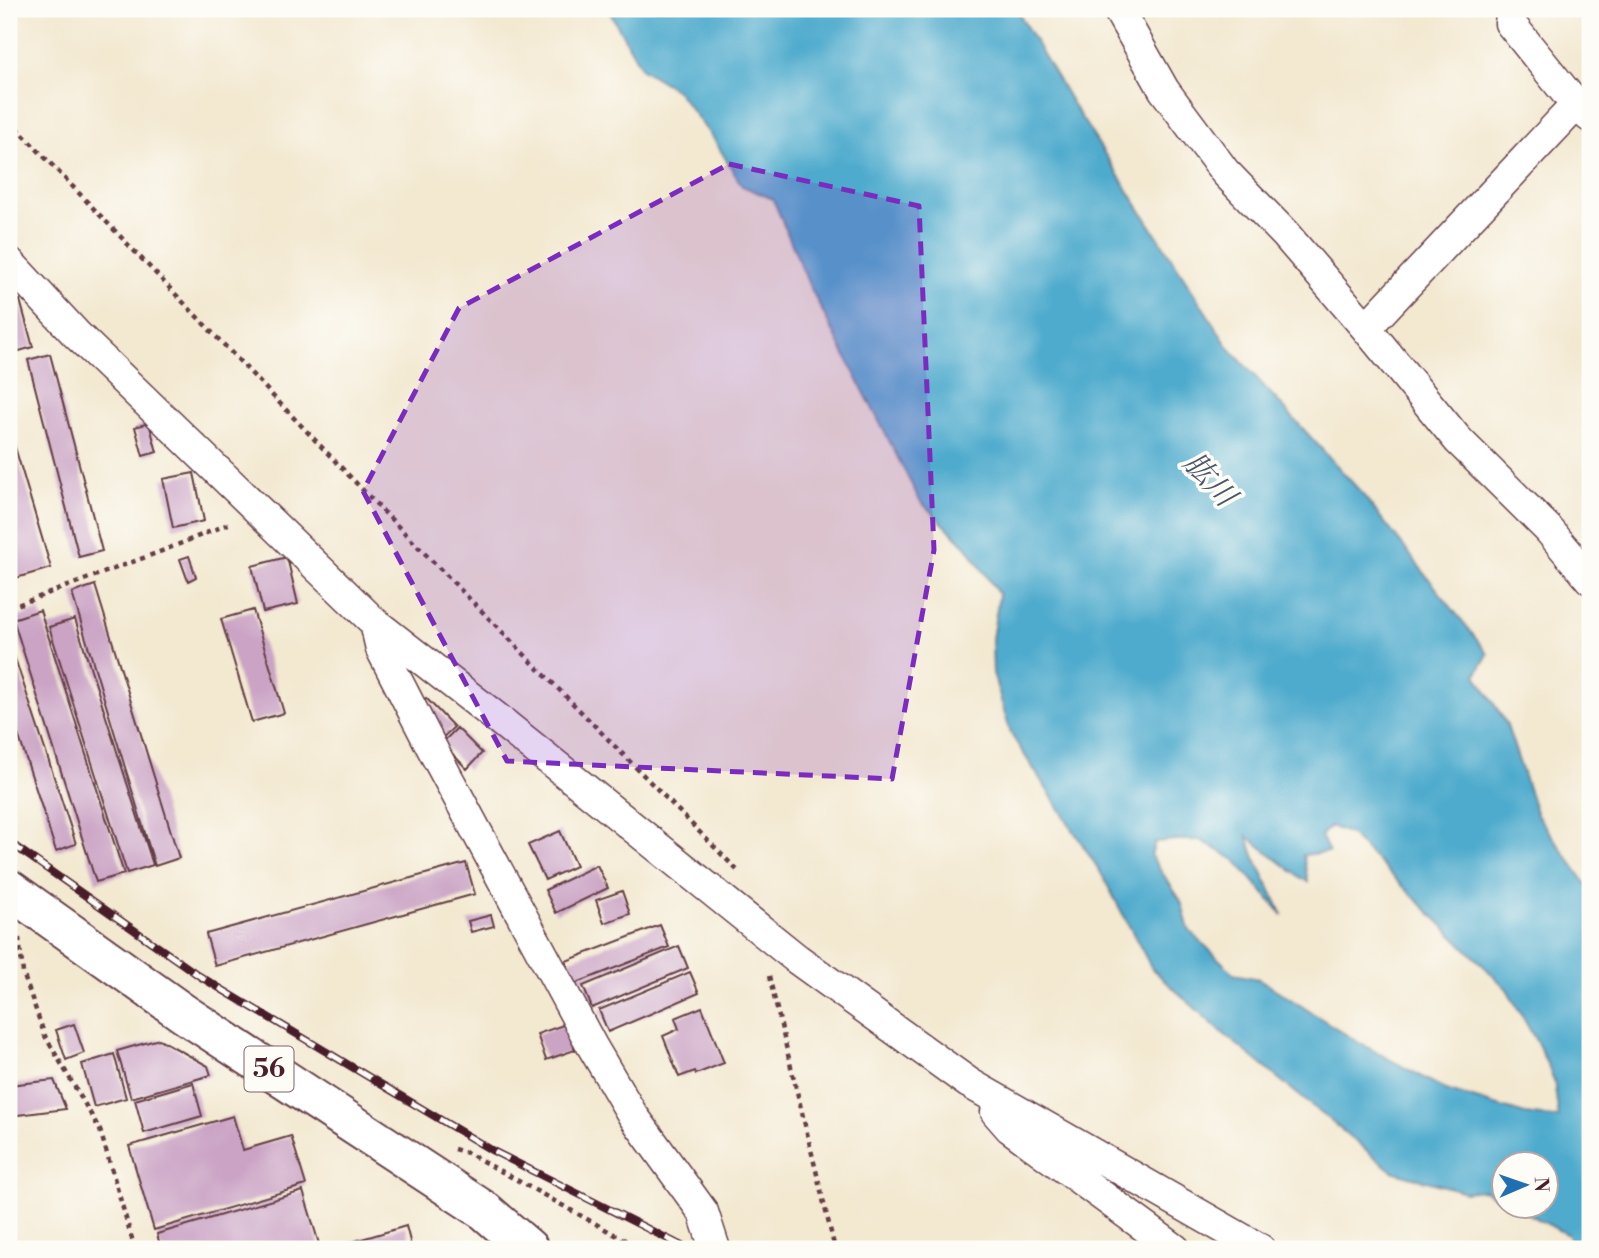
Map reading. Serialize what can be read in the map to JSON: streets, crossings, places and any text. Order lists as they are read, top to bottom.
{
  "streets": {
    "highway": ["56"]
  },
  "water": ["肱川"],
  "north": "right"
}
